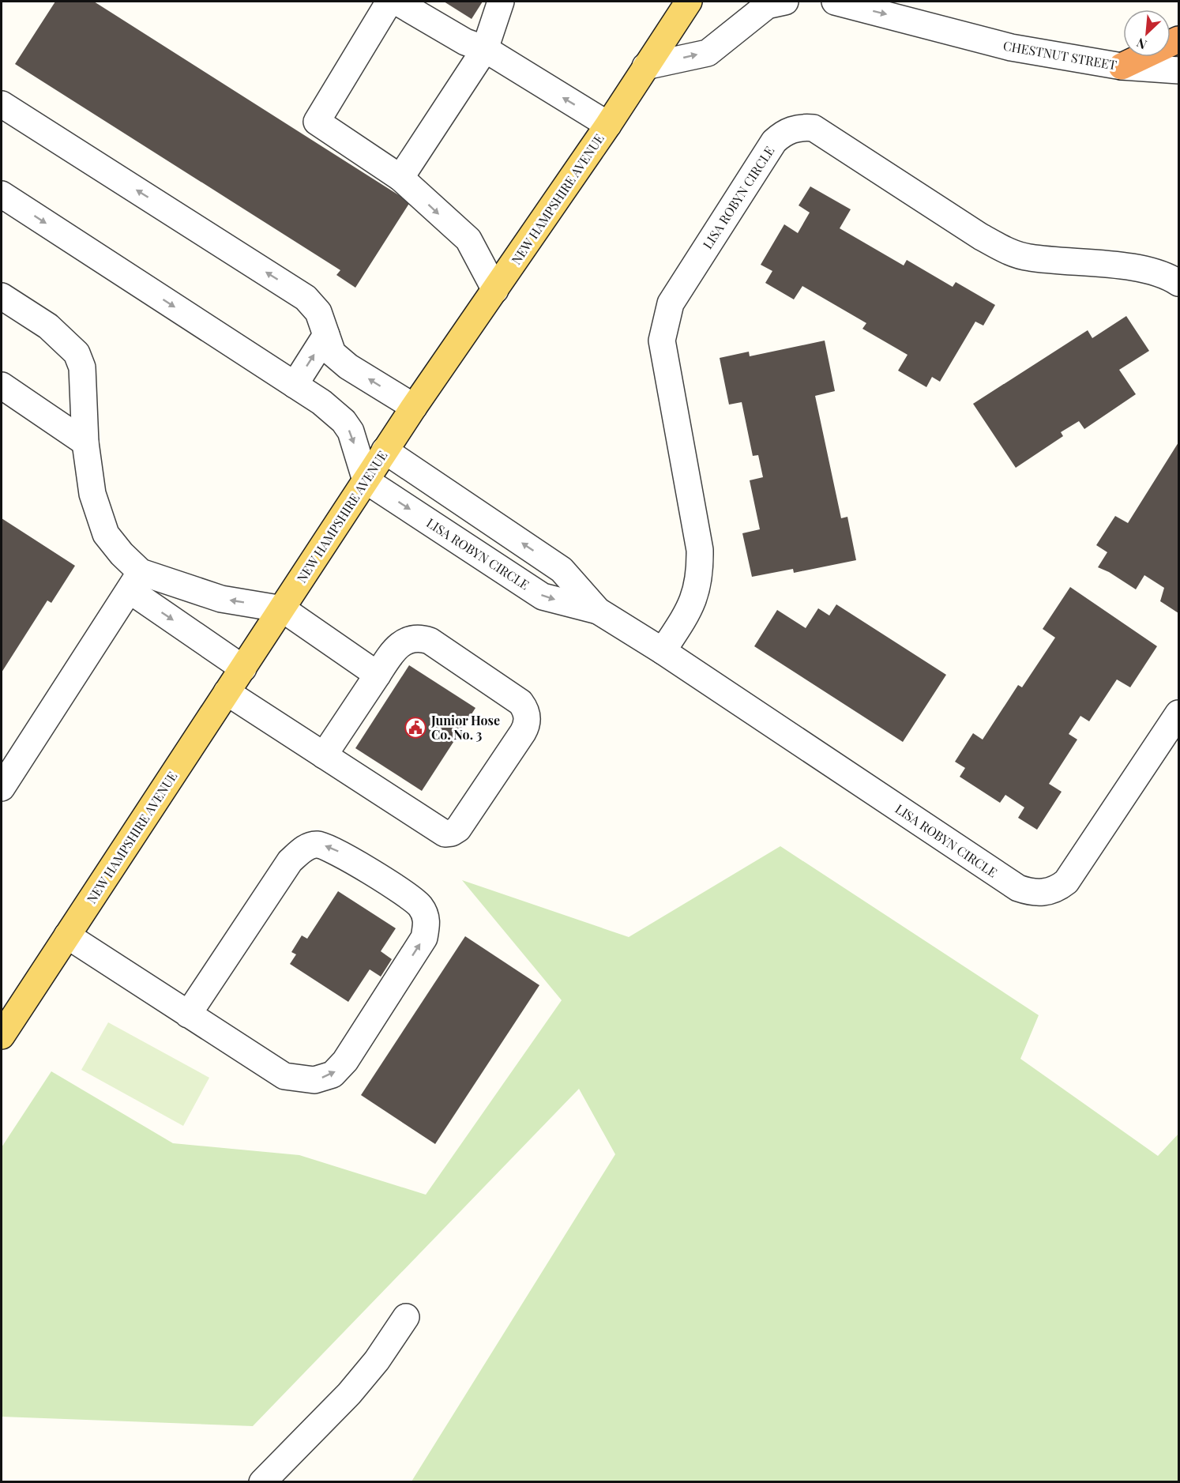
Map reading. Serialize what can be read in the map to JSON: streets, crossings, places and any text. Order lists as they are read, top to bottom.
{
  "streets": {
    "main road": ["NEW HAMPSHIRE AVENUE"],
    "street": ["CHESTNUT STREET", "LISA ROBYN CIRCLE"]
  },
  "crossings": [
    ["LISA ROBYN CIRCLE", "NEW HAMPSHIRE AVENUE"]
  ],
  "places": {
    "public building": ["Junior Hose Co. No. 3"]
  },
  "north": "bottom left"
}
